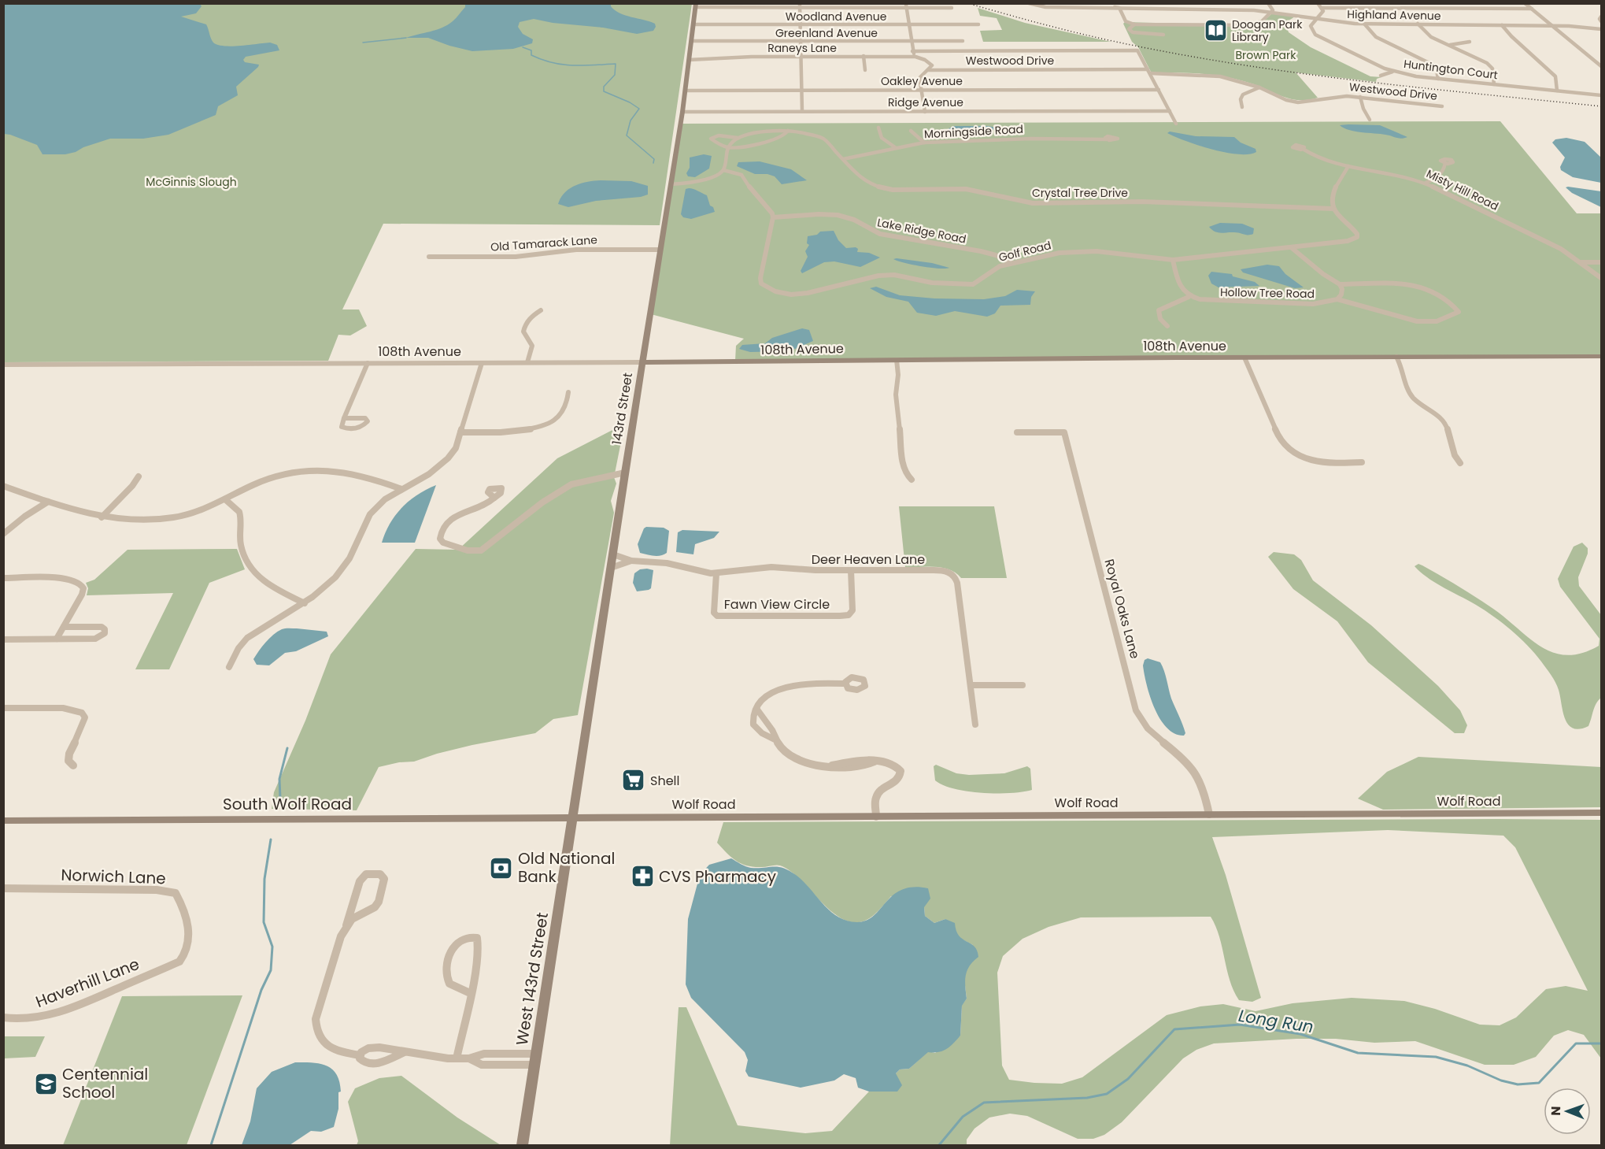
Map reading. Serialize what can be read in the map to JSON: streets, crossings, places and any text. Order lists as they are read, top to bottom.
{
  "streets": {
    "main road": [
      "108th Avenue",
      "143rd Street",
      "Wolf Road",
      "South Wolf Road",
      "West 143rd Street"
    ],
    "street": [
      "Highland Avenue",
      "Woodland Avenue",
      "Greenland Avenue",
      "Raneys Lane",
      "Westwood Drive",
      "Huntington Court",
      "Oakley Avenue",
      "Ridge Avenue",
      "Morningside Road",
      "Misty Hill Road",
      "Crystal Tree Drive",
      "Lake Ridge Road",
      "Old Tamarack Lane",
      "Golf Road",
      "Hollow Tree Road",
      "Deer Heaven Lane",
      "Fawn View Circle",
      "Royal Oaks Lane",
      "Norwich Lane",
      "Haverhill Lane"
    ]
  },
  "crossings": [
    ["Highland Avenue", "Huntington Court"],
    ["Woodland Avenue", "143rd Street"],
    ["Greenland Avenue", "143rd Street"],
    ["Raneys Lane", "143rd Street"],
    ["Oakley Avenue", "143rd Street"],
    ["Ridge Avenue", "143rd Street"],
    ["Morningside Road", "Crystal Tree Drive"],
    ["Crystal Tree Drive", "Golf Road"],
    ["Lake Ridge Road", "Golf Road"],
    ["Old Tamarack Lane", "143rd Street"],
    ["Golf Road", "Hollow Tree Road"],
    ["108th Avenue", "143rd Street"],
    ["143rd Street", "Deer Heaven Lane"],
    ["143rd Street", "Wolf Road"],
    ["143rd Street", "South Wolf Road"],
    ["143rd Street", "West 143rd Street"],
    ["Deer Heaven Lane", "Fawn View Circle"],
    ["Royal Oaks Lane", "Wolf Road"],
    ["Wolf Road", "South Wolf Road"],
    ["Wolf Road", "West 143rd Street"],
    ["South Wolf Road", "West 143rd Street"],
    ["Norwich Lane", "Haverhill Lane"]
  ],
  "water": ["Long Run"],
  "parks": ["Brown Park", "McGinnis Slough"],
  "places": {
    "library": ["Doogan Park Library"],
    "supermarket": ["Shell"],
    "bank": ["Old National Bank"],
    "pharmacy": ["CVS Pharmacy"],
    "school or university": ["Centennial School"]
  },
  "north": "left"
}
